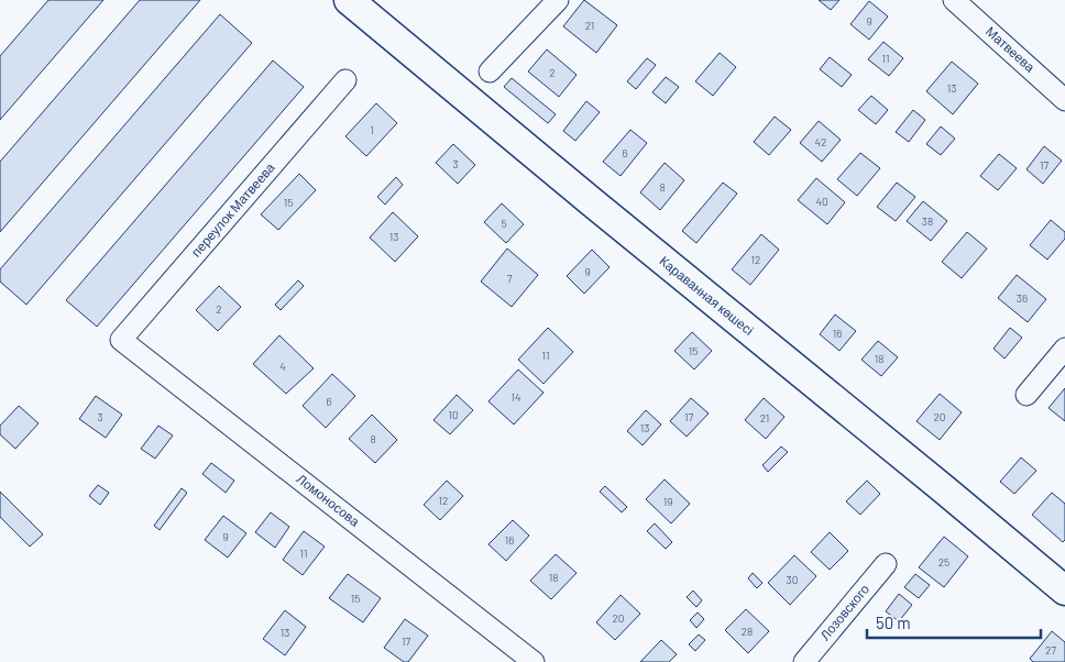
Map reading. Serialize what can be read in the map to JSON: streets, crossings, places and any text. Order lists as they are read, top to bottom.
{
  "streets": {
    "main road": ["Караванная көшесі"],
    "street": [
      "Матвеева",
      "переулок Матвеева",
      "Ломоносова",
      "Лозовского"
    ]
  },
  "crossings": [
    ["переулок Матвеева", "Ломоносова"]
  ],
  "house_numbers": [
    "9",
    "21",
    "11",
    "2",
    "13",
    "1",
    "42",
    "6",
    "3",
    "17",
    "8",
    "40",
    "15",
    "38",
    "5",
    "13",
    "12",
    "9",
    "7",
    "36",
    "2",
    "16",
    "15",
    "11",
    "18",
    "4",
    "14",
    "6",
    "10",
    "3",
    "17",
    "20",
    "21",
    "13",
    "8",
    "12",
    "19",
    "9",
    "16",
    "11",
    "25",
    "18",
    "30",
    "15",
    "20",
    "28",
    "13",
    "17",
    "27"
  ],
  "scale_bar": "50 m"
}
